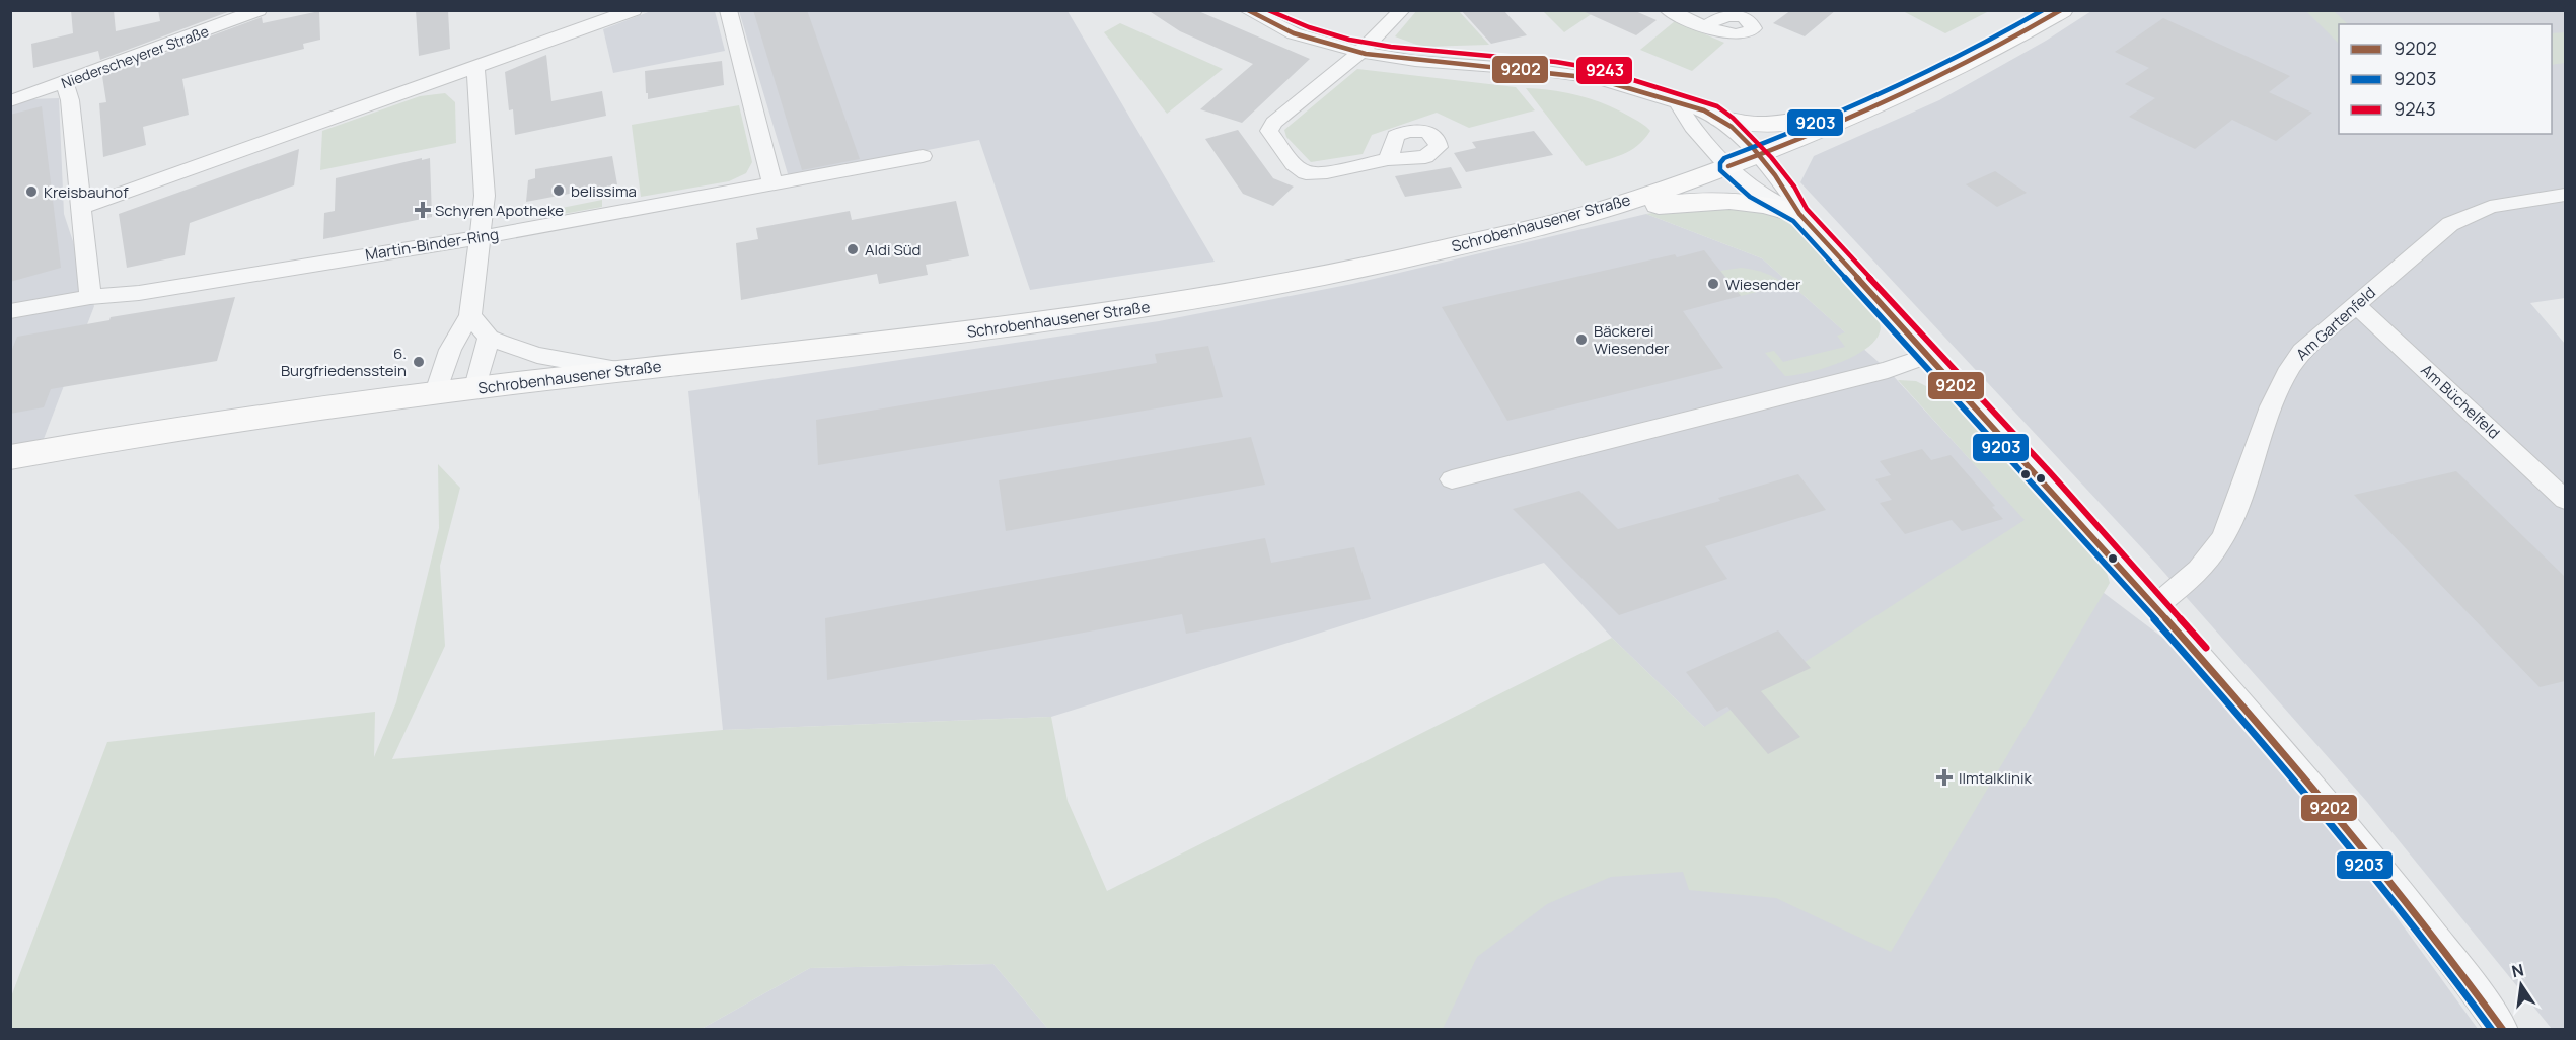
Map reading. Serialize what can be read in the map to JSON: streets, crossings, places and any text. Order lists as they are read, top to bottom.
{
  "streets": {
    "main road": ["Schrobenhausener Straße"],
    "street": [
      "Niederscheyerer Straße",
      "Martin-Binder-Ring",
      "Am Gartenfeld",
      "Am Büchelfeld"
    ]
  },
  "crossings": [
    ["Am Gartenfeld", "Am Büchelfeld"]
  ],
  "places": {
    "other": [
      "belissima",
      "Kreisbauhof",
      "Aldi Süd",
      "Wiesender",
      "Bäckerei Wiesender",
      "6. Burgfriedensstein"
    ],
    "health": ["Schyren Apotheke", "Ilmtalklinik"]
  },
  "lines": ["transit line 9202", "transit line 9203", "transit line 9243"],
  "legend": ["9202", "9203", "9243"],
  "north": "top"
}
